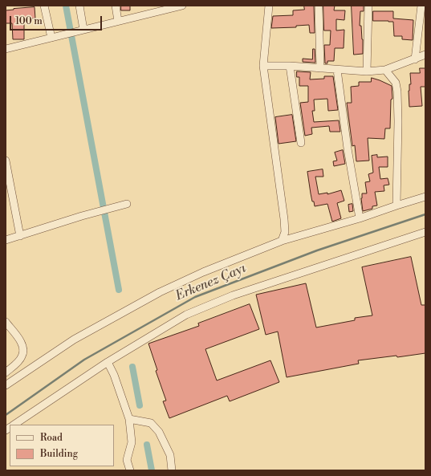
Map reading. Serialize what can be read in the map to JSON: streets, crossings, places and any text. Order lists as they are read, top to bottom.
{
  "water": ["Erkenez Çayı"],
  "legend": ["Road", "Building"],
  "scale_bar": "100 m"
}
